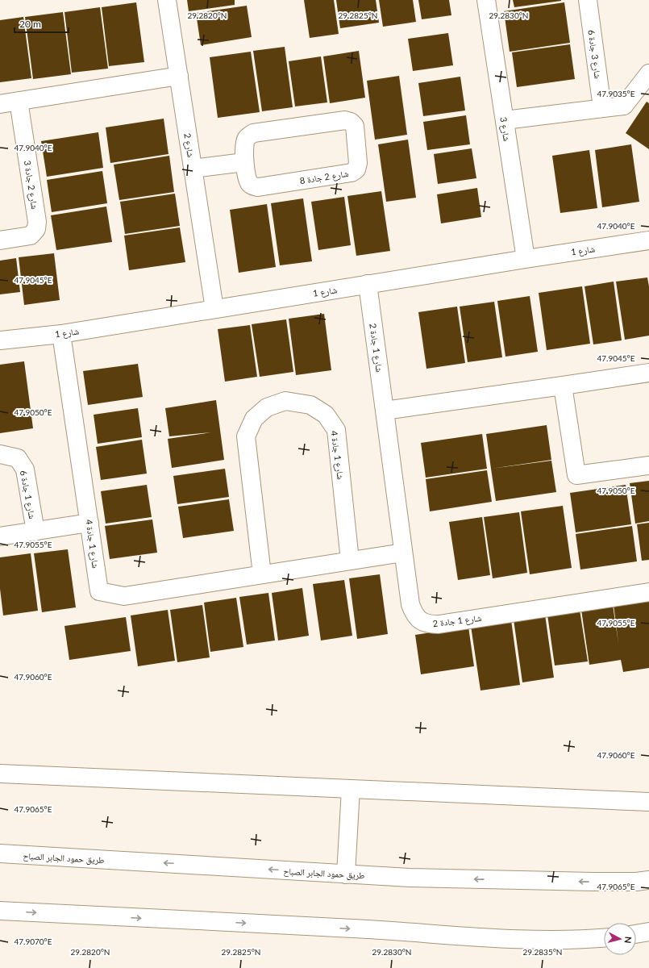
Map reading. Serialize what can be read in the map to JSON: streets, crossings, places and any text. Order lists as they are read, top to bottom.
{
  "streets": {
    "street": [
      "شارع 3 جادة 6",
      "شارع 3",
      "شارع 2",
      "شارع 2 جادة 8",
      "شارع 2 جادة 3",
      "شارع 1",
      "شارع 1 جادة 2",
      "شارع 1 جادة 4",
      "شارع 1 جادة 6",
      "طريق حمود الجابر الصباح"
    ]
  },
  "crossings": [
    ["شارع 3", "شارع 1"],
    ["شارع 2", "شارع 1"],
    ["شارع 1", "شارع 1 جادة 2"],
    ["شارع 1", "شارع 1 جادة 4"],
    ["شارع 1 جادة 2", "شارع 1 جادة 4"],
    ["شارع 1 جادة 4", "شارع 1 جادة 6"]
  ],
  "scale_bar": "20 m",
  "north": "right",
  "coordinates": [
    "29.2820°N",
    "29.2825°N",
    "29.2830°N",
    "47.9035°E",
    "47.9040°E",
    "47.9045°E",
    "47.9050°E",
    "47.9055°E",
    "47.9060°E",
    "47.9065°E",
    "47.9070°E",
    "29.2835°N"
  ]
}
